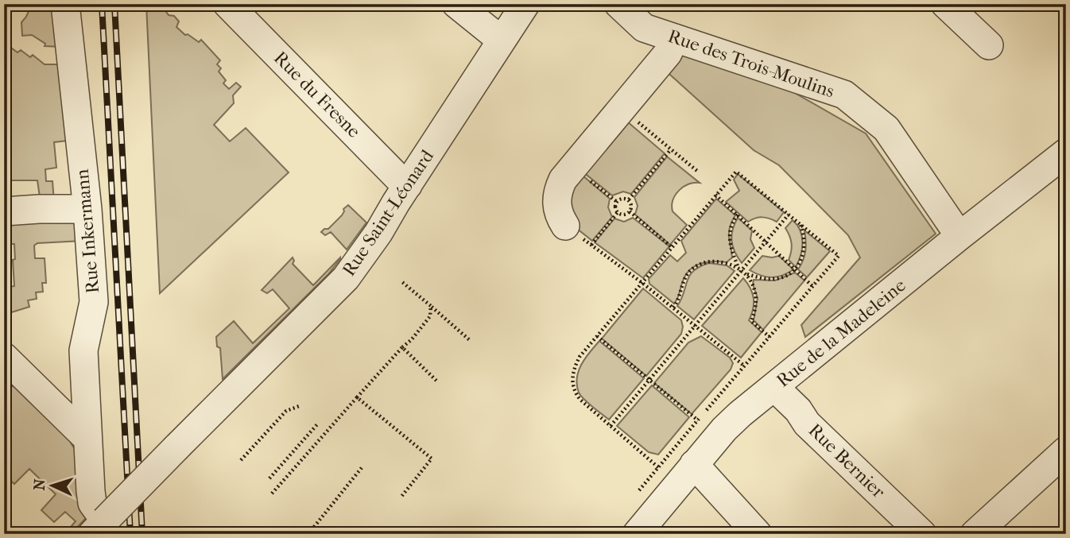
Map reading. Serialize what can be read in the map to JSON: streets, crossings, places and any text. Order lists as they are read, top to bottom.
{
  "streets": {
    "street": [
      "Rue des Trois-Moulins",
      "Rue du Fresne",
      "Rue Saint-Léonard",
      "Rue Inkermann",
      "Rue de la Madeleine",
      "Rue Bernier"
    ]
  },
  "crossings": [
    ["Rue des Trois-Moulins", "Rue de la Madeleine"],
    ["Rue du Fresne", "Rue Saint-Léonard"],
    ["Rue Saint-Léonard", "Rue Inkermann"],
    ["Rue de la Madeleine", "Rue Bernier"]
  ],
  "north": "left"
}
